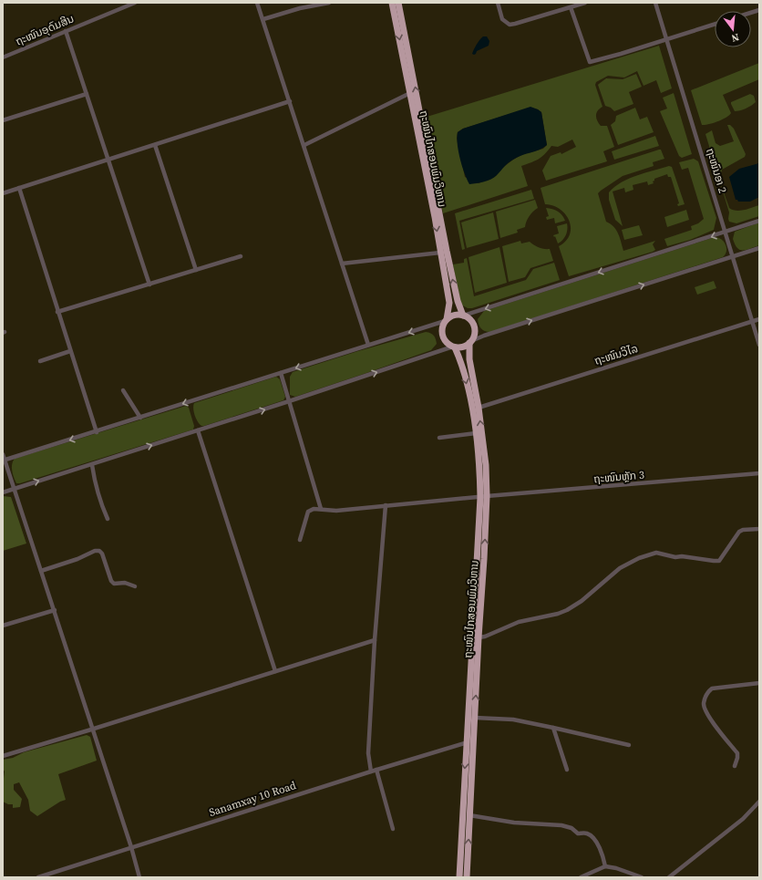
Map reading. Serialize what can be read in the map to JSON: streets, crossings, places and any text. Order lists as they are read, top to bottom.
{
  "streets": {
    "highway": ["ຖະໜົນໄກສອນພົມວິຫານ"],
    "street": [
      "ຖະໜົນອຸດົມສິນ",
      "ຖະໜົນອາ 2",
      "ຖະໜົນວິໄລ",
      "ຖະໜົນຫຼັກ 3",
      "Sanamxay 10 Road"
    ]
  },
  "crossings": [
    ["ຖະໜົນໄກສອນພົມວິຫານ", "ຖະໜົນວິໄລ"],
    ["ຖະໜົນໄກສອນພົມວິຫານ", "ຖະໜົນຫຼັກ 3"],
    ["ຖະໜົນໄກສອນພົມວິຫານ", "Sanamxay 10 Road"],
    ["ຖະໜົນອາ 2", "ຖະໜົນວິໄລ"]
  ],
  "north": "bottom"
}
